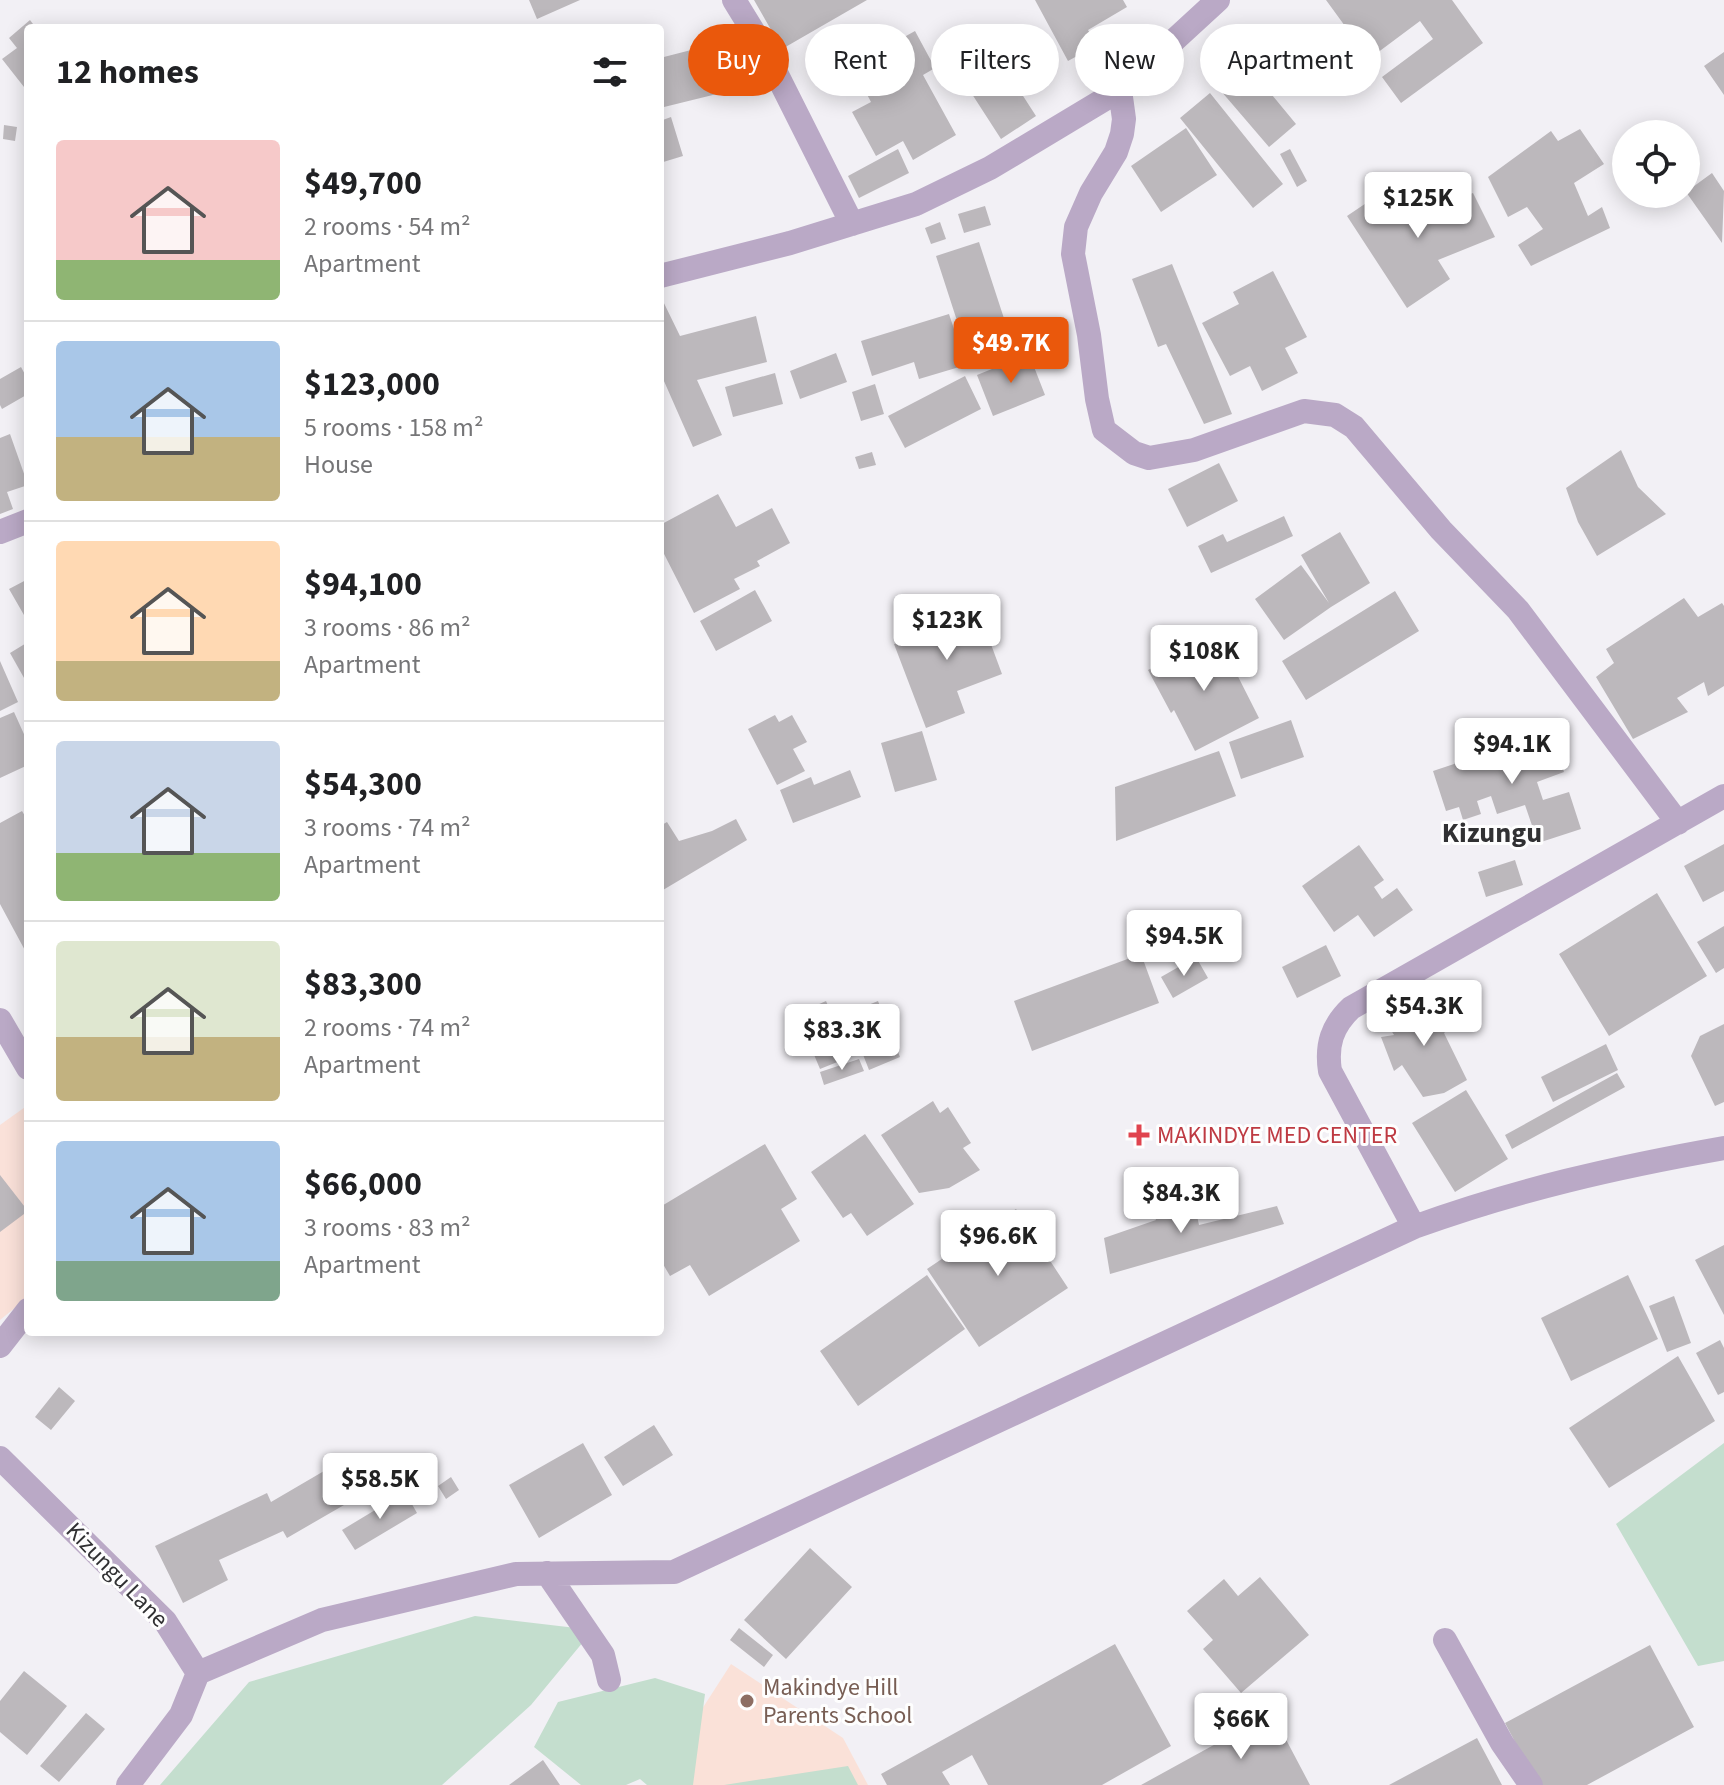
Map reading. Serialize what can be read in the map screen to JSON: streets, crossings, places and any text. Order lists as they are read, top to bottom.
{
  "streets": {
    "street": ["Kizungu Lane"]
  },
  "districts": ["Kizungu"],
  "places": {
    "health": ["MAKINDYE MED CENTER"],
    "other": ["Makindye Hill Parents School"]
  },
  "page": {
    "chip": [
      "Buy",
      "Rent",
      "Filters",
      "New",
      "Apartment"
    ],
    "heading": "12 homes",
    "list": [
      {
        "name": "$49,700",
        "note": "2 rooms · 54 m² · Apartment"
      },
      {
        "name": "$123,000",
        "note": "5 rooms · 158 m² · House"
      },
      {
        "name": "$94,100",
        "note": "3 rooms · 86 m² · Apartment"
      },
      {
        "name": "$54,300",
        "note": "3 rooms · 74 m² · Apartment"
      },
      {
        "name": "$83,300",
        "note": "2 rooms · 74 m² · Apartment"
      },
      {
        "name": "$66,000",
        "note": "3 rooms · 83 m² · Apartment"
      }
    ],
    "price": [
      "$125K",
      "$49.7K",
      "$123K",
      "$108K",
      "$94.1K",
      "$94.5K",
      "$54.3K",
      "$83.3K",
      "$84.3K",
      "$96.6K",
      "$58.5K",
      "$66K"
    ]
  }
}
